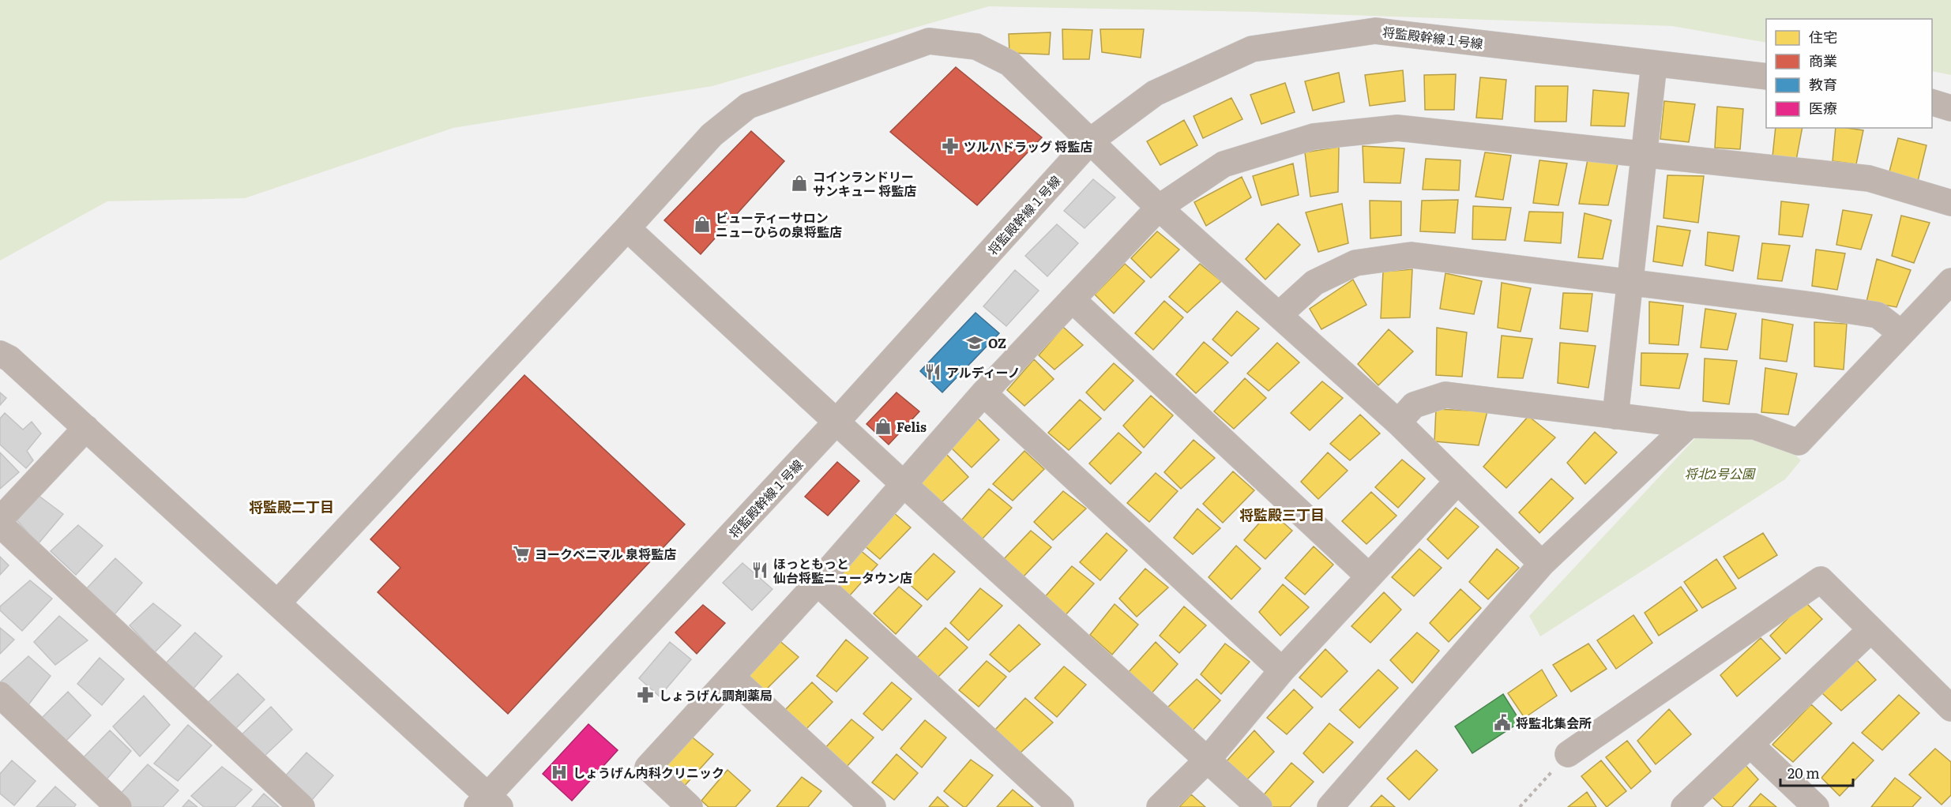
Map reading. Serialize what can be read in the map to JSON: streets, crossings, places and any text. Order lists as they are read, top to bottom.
{
  "streets": {
    "street": ["将監殿幹線１号線"]
  },
  "districts": ["将監殿二丁目", "将監殿三丁目"],
  "parks": ["将北2号公園"],
  "places": {
    "pharmacy": ["ツルハドラッグ 将監店", "しょうげん調剤薬局"],
    "shop": ["コインランドリー サンキュー 将監店", "ビューティーサロン ニューひらの泉将監店", "Felis"],
    "school or university": ["OZ"],
    "restaurant": ["アルディーノ", "ほっともっと 仙台将監ニュータウン店"],
    "supermarket": ["ヨークベニマル 泉将監店"],
    "public building": ["将監北集会所"],
    "hospital": ["しょうげん内科クリニック"]
  },
  "legend": [
    "住宅",
    "商業",
    "教育",
    "医療"
  ],
  "scale_bar": "20 m"
}
